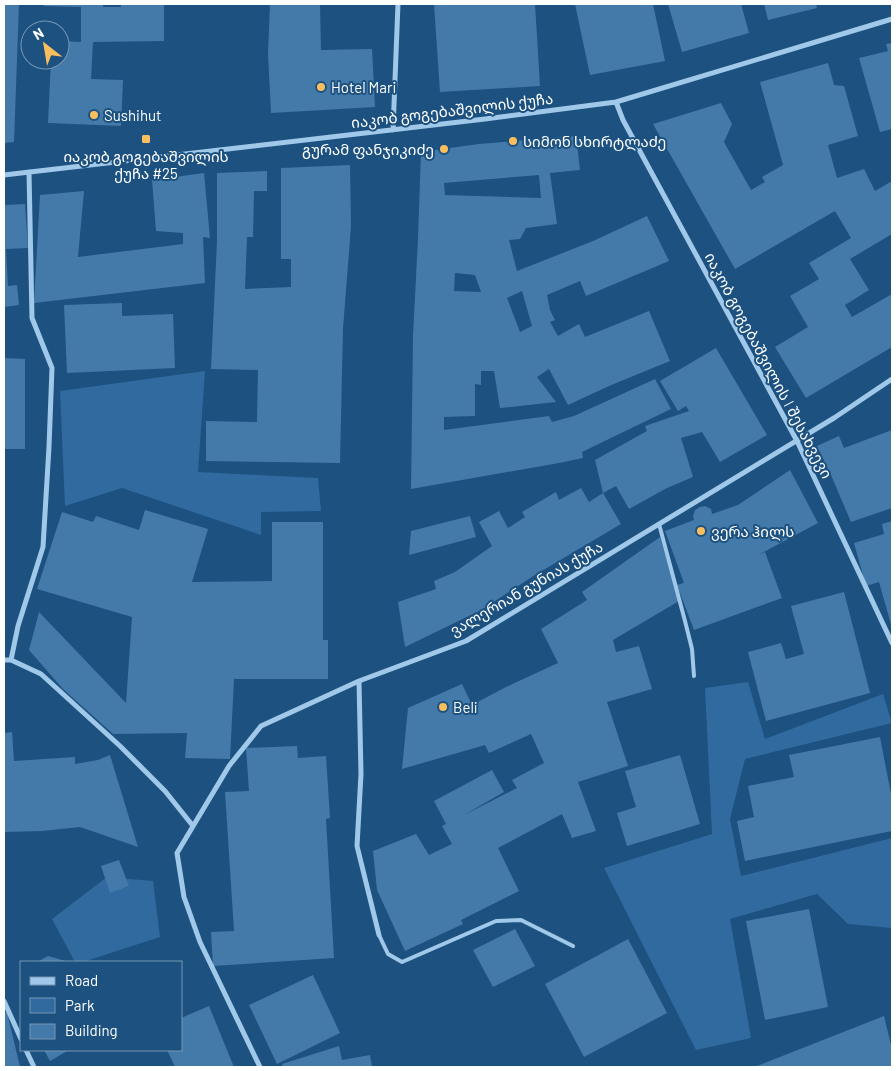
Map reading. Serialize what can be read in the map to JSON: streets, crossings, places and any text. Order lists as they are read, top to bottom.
{
  "streets": {
    "street": ["იაკობ გოგებაშვილის ქუჩა", "იაკობ გოგებაშვილის I შესახვევი", "ვალერიან გუნიას ქუჩა"]
  },
  "crossings": [
    ["იაკობ გოგებაშვილის ქუჩა", "იაკობ გოგებაშვილის I შესახვევი"],
    ["იაკობ გოგებაშვილის I შესახვევი", "ვალერიან გუნიას ქუჩა"]
  ],
  "places": {
    "other": [
      "Hotel Mari",
      "Sushihut",
      "სიმონ სხირტლაძე",
      "გურამ ფანჯიკიძე",
      "ვერა ჰილს",
      "Beli"
    ],
    "transit": ["იაკობ გოგებაშვილის ქუჩა #25"]
  },
  "legend": ["Road", "Park", "Building"],
  "north": "top left"
}
